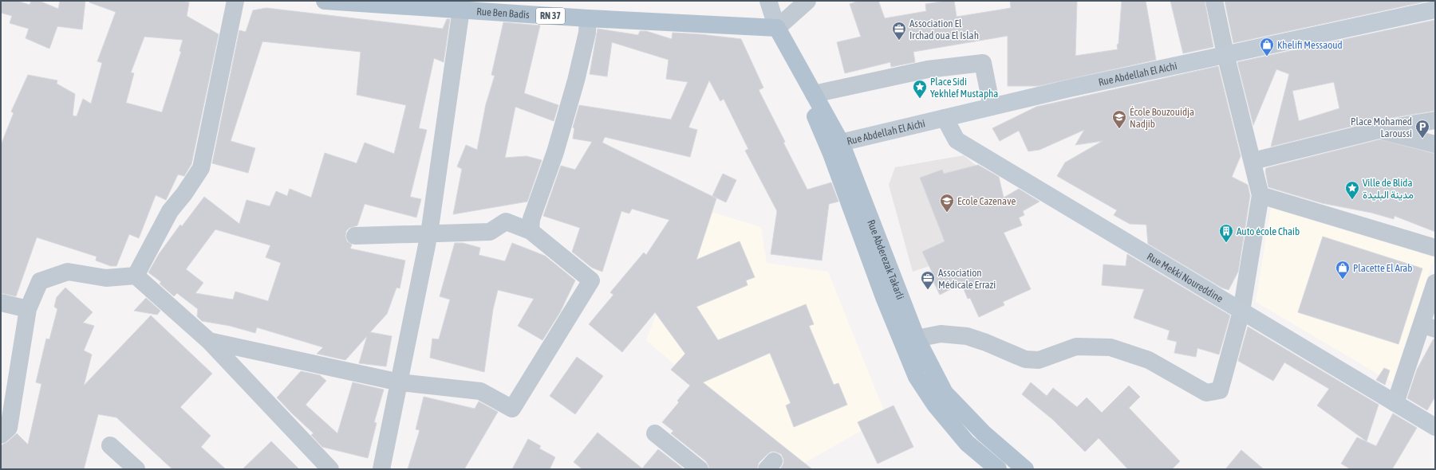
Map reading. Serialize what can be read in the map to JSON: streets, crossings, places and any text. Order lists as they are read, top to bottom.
{
  "streets": {
    "main road": ["Rue Ben Badis", "RN 37", "Rue Abderezak Takarli"],
    "street": ["Rue Abdellah El Aichi", "Rue Mekki Noureddine"]
  },
  "crossings": [
    ["Rue Ben Badis", "Rue Abderezak Takarli"],
    ["Rue Abdellah El Aichi", "Rue Abderezak Takarli"],
    ["Rue Abdellah El Aichi", "Rue Mekki Noureddine"]
  ],
  "places": {
    "office": ["Association El Irchad oua El Islah", "Association Médicale Errazi"],
    "shop": ["Khelifi Messaoud", "Placette El Arab"],
    "place": ["Place Sidi Yekhlef Mustapha", "Ville de Blida مدينة البليدة"],
    "school or university": ["École Bouzouidja Nadjib", "Ecole Cazenave"],
    "parking": ["Place Mohamed Laroussi"],
    "building": ["Auto école Chaib"]
  }
}
